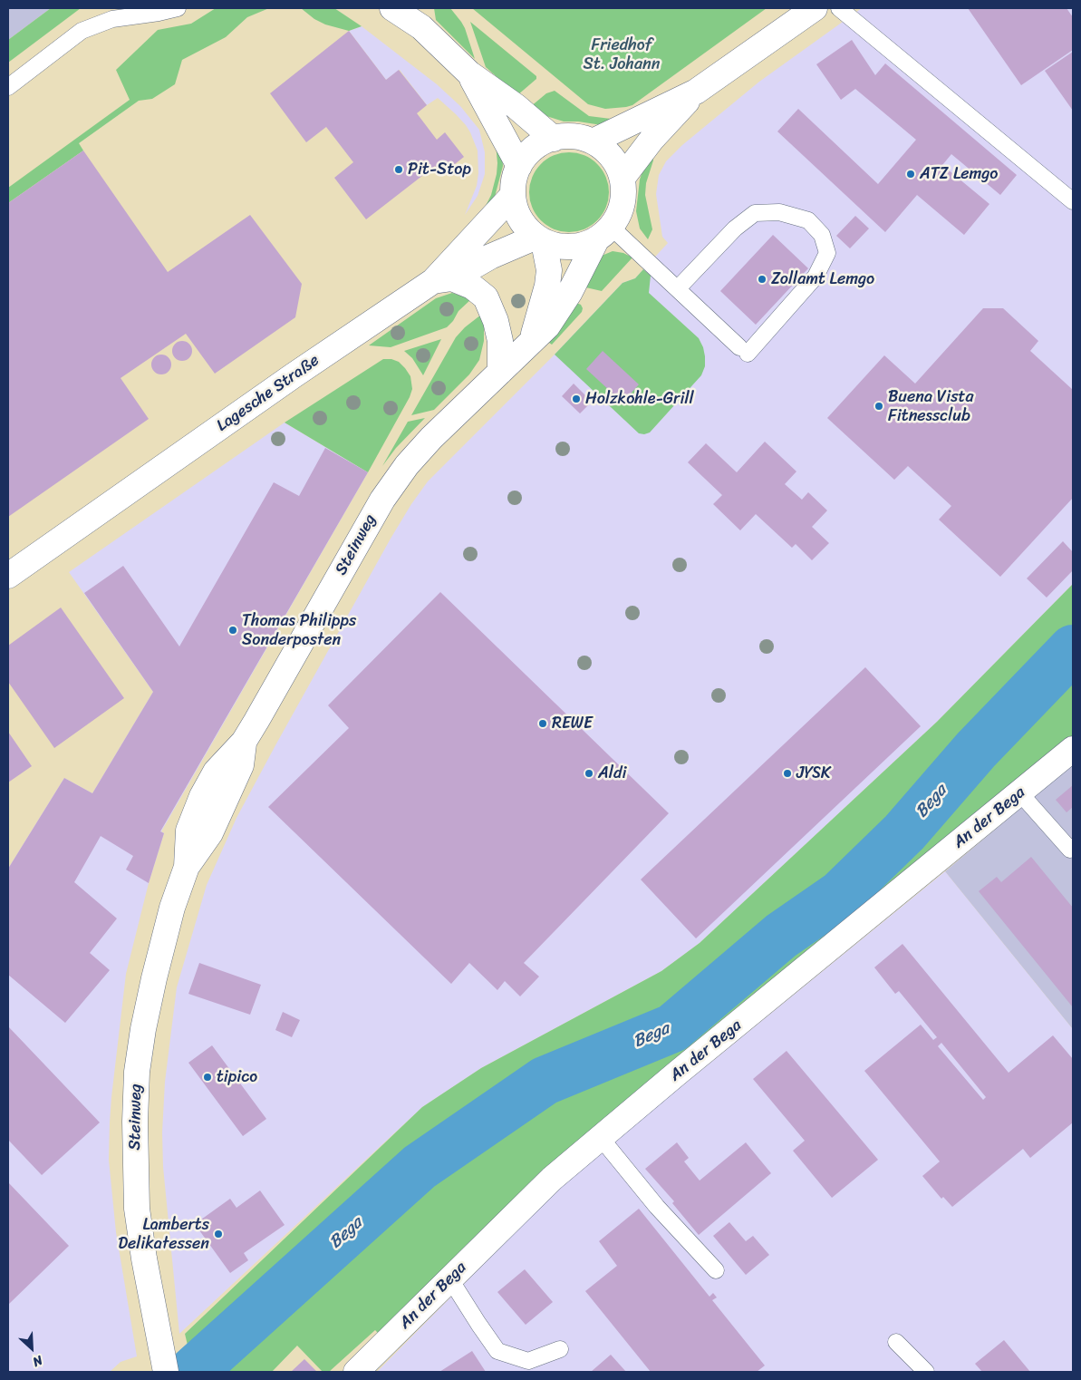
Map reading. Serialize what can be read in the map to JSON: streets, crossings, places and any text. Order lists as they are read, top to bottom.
{
  "streets": {
    "street": ["Lagesche Straße", "Steinweg", "An der Bega"]
  },
  "crossings": [
    ["Lagesche Straße", "Steinweg"]
  ],
  "water": ["Bega"],
  "parks": ["Friedhof St. Johann"],
  "places": [
    "Pit-Stop",
    "ATZ Lemgo",
    "Zollamt Lemgo",
    "Holzkohle-Grill",
    "Buena Vista Fitnessclub",
    "Thomas Philipps Sonderposten",
    "REWE",
    "Aldi",
    "JYSK",
    "tipico",
    "Lamberts Delikatessen"
  ],
  "north": "bottom right"
}
